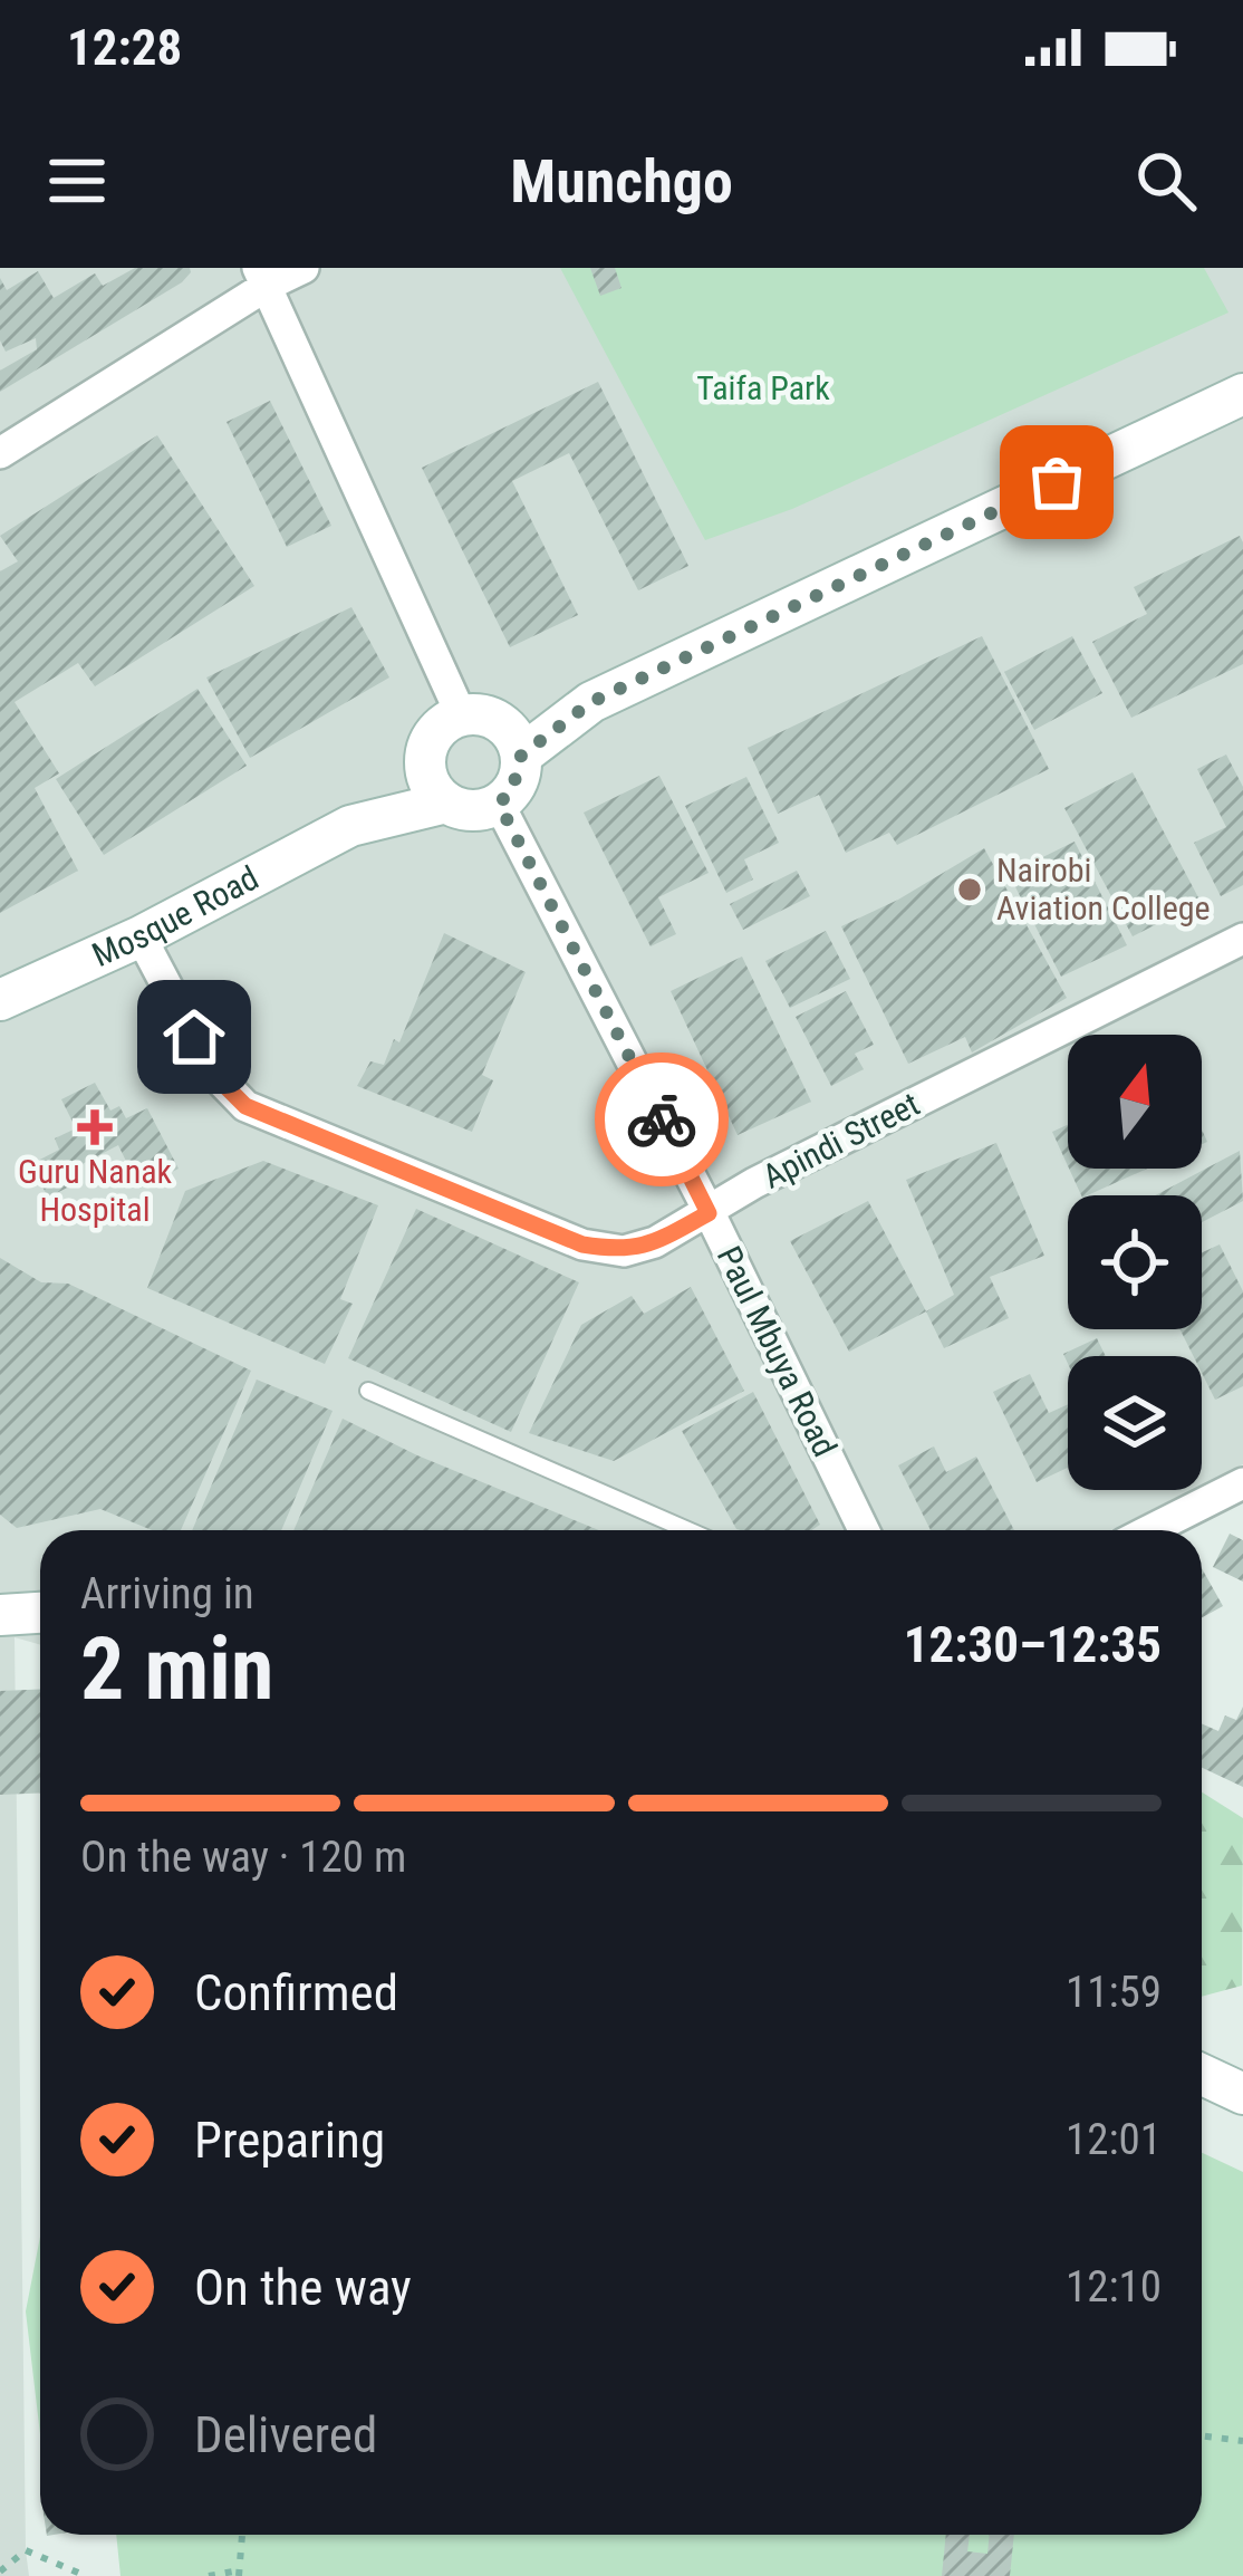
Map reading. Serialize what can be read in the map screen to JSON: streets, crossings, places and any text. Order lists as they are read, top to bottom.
{
  "streets": {
    "main road": ["Mosque Road"],
    "street": ["Apindi Street", "Paul Mbuya Road"]
  },
  "crossings": [
    ["Mosque Road", "Apindi Street"],
    ["Mosque Road", "Paul Mbuya Road"],
    ["Apindi Street", "Paul Mbuya Road"]
  ],
  "parks": ["Taifa Park"],
  "places": {
    "other": ["Nairobi Aviation College"],
    "health": ["Guru Nanak Hospital"]
  },
  "north": "top",
  "page": {
    "status": "12:28",
    "header": "Munchgo",
    "heading": ["2 min", "Arriving in", "12:30–12:35"],
    "bar": "On the way · 120 m",
    "list": [
      ["Confirmed", "11:59"],
      ["Preparing", "12:01"],
      ["On the way", "12:10"],
      "Delivered"
    ]
  }
}
